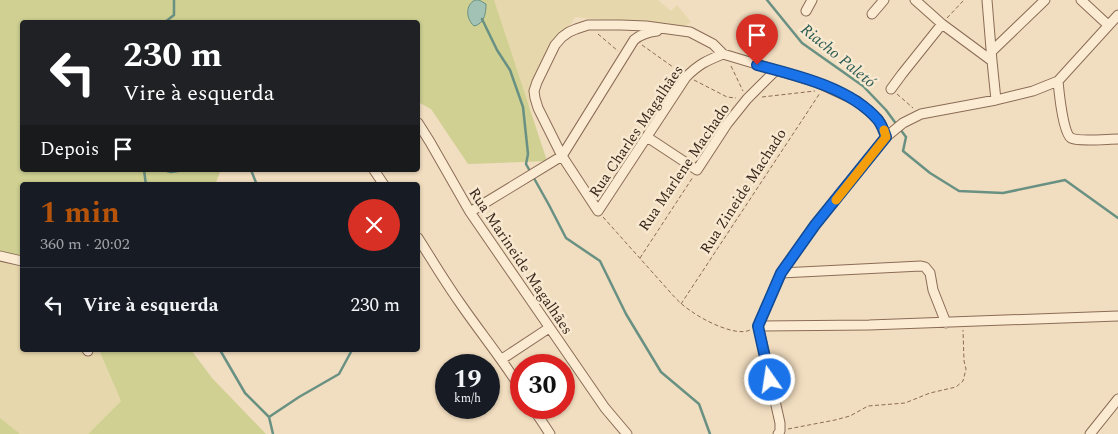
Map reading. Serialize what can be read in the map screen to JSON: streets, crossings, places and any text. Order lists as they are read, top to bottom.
{
  "streets": {
    "street": ["Rua Charles Magalhães", "Rua Marlene Machado", "Rua Marineide Magalhães"],
    "path": ["Rua Zineide Machado"]
  },
  "crossings": [
    ["Rua Marlene Machado", "Rua Zineide Machado"]
  ],
  "water": ["Riacho Paletó"],
  "page": {
    "turn": ["230 m", "Vire à esquerda"],
    "then": "Depois",
    "heading": ["1 min", "360 m · 20:02"],
    "list": [
      {
        "name": "Vire à esquerda",
        "value": "230 m"
      }
    ],
    "speed": "19 km/h",
    "limit": "30"
  }
}
